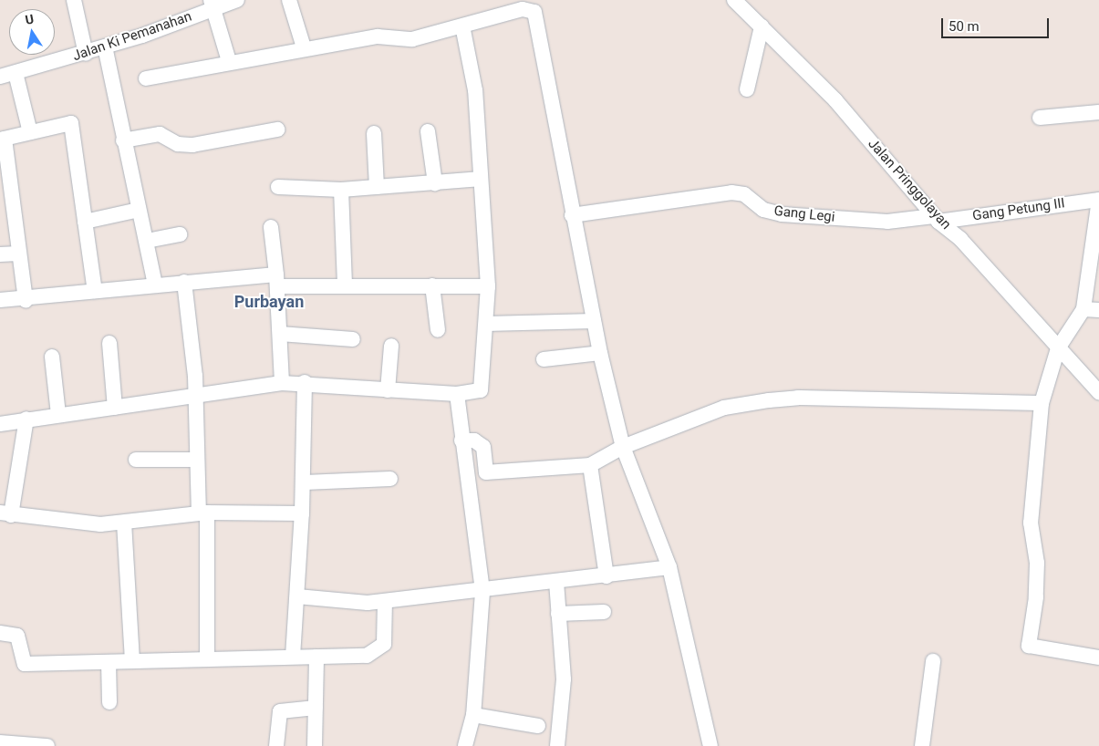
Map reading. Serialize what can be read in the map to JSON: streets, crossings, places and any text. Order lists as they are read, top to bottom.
{
  "streets": {
    "street": [
      "Jalan Ki Pemanahan",
      "Jalan Pringgolayan",
      "Gang Petung III",
      "Gang Legi"
    ]
  },
  "crossings": [
    ["Jalan Pringgolayan", "Gang Petung III"],
    ["Jalan Pringgolayan", "Gang Legi"],
    ["Gang Petung III", "Gang Legi"]
  ],
  "districts": ["Purbayan"],
  "scale_bar": "50 m",
  "north": "top"
}
